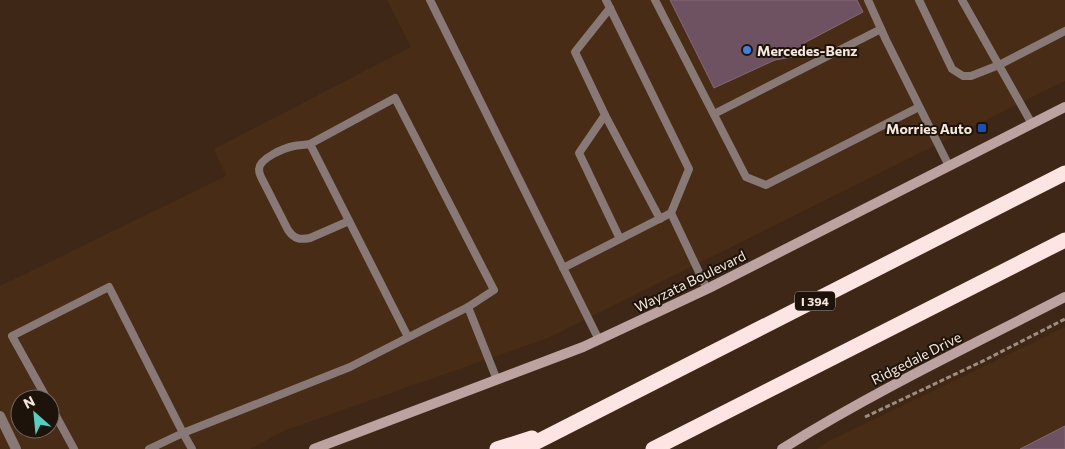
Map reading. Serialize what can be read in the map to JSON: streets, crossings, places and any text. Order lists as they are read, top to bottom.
{
  "streets": {
    "highway": ["I 394"],
    "street": ["Wayzata Boulevard", "Ridgedale Drive"]
  },
  "places": {
    "other": ["Mercedes-Benz"],
    "transit": ["Morries Auto"]
  },
  "north": "top left"
}
